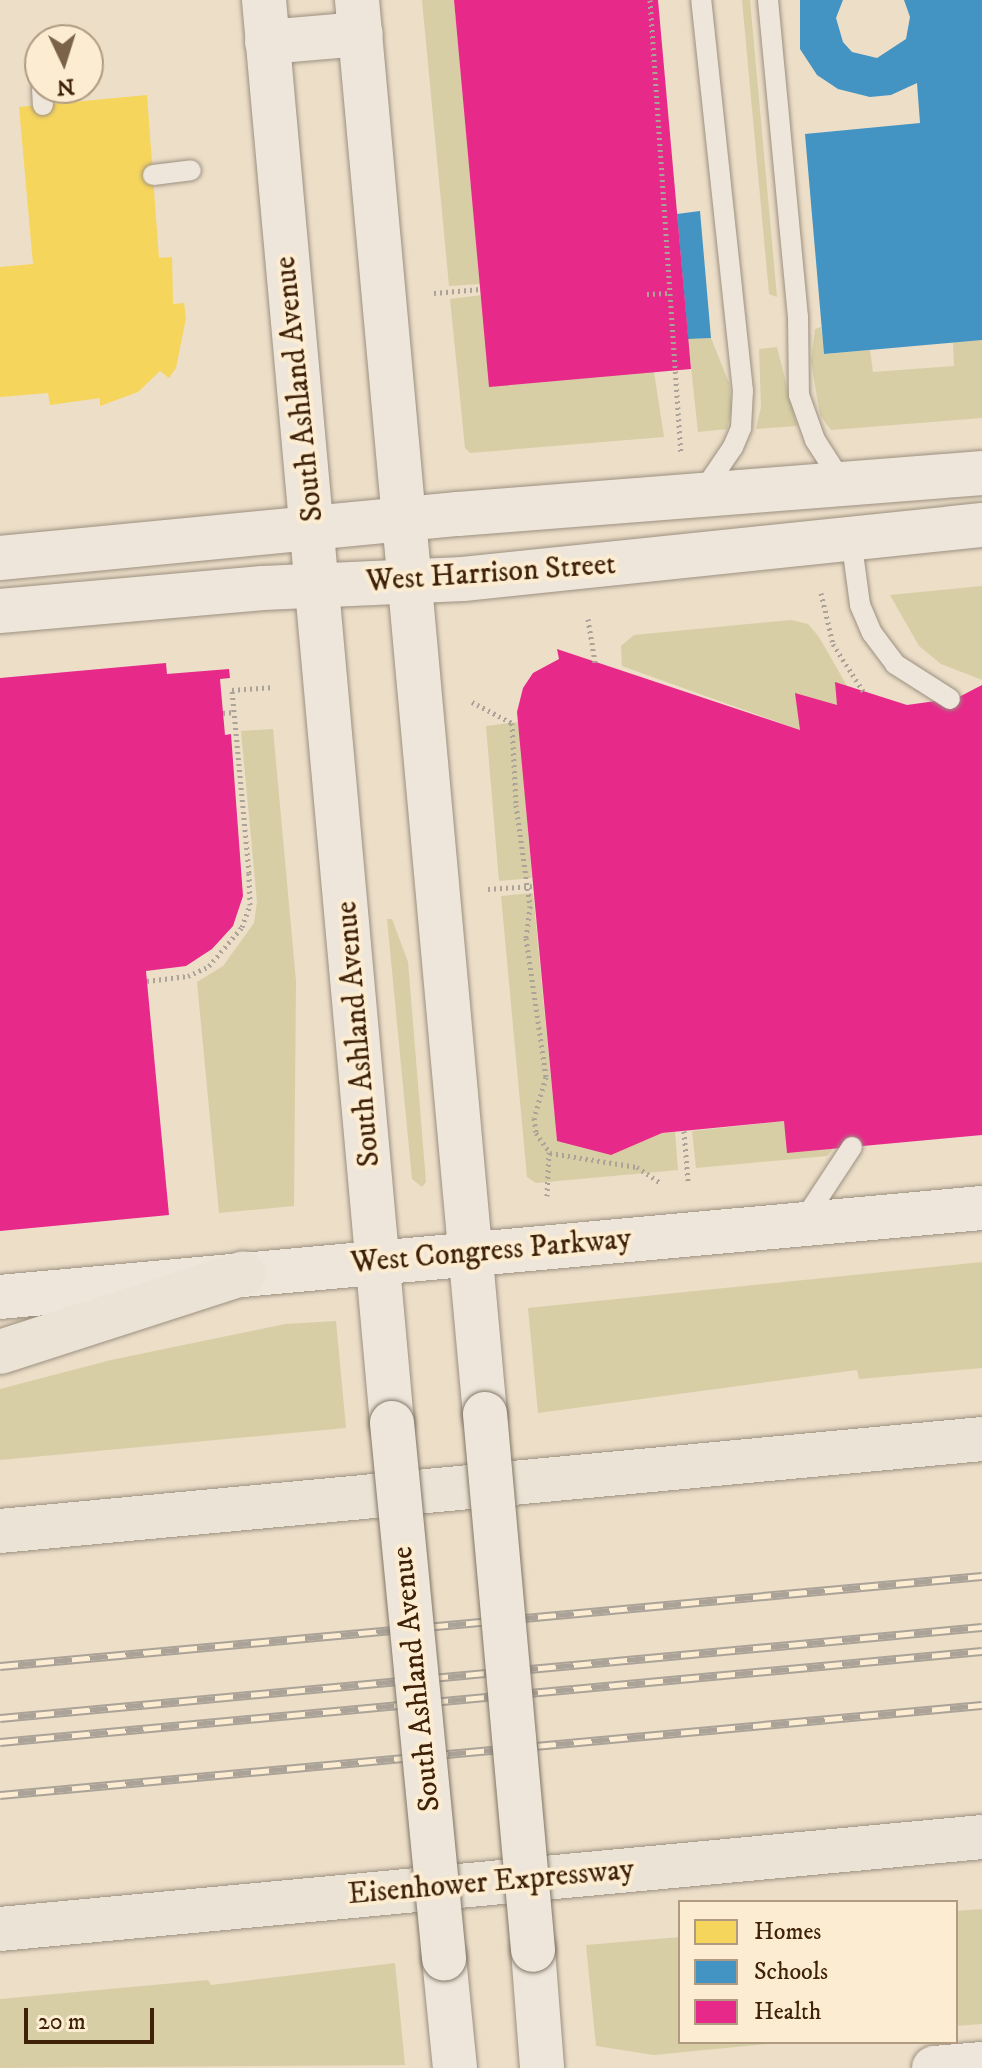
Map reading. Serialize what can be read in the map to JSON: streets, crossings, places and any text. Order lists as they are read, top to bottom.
{
  "streets": {
    "highway": ["Eisenhower Expressway"],
    "main road": ["South Ashland Avenue", "West Harrison Street", "West Congress Parkway"]
  },
  "crossings": [
    ["South Ashland Avenue", "West Harrison Street"],
    ["South Ashland Avenue", "West Congress Parkway"]
  ],
  "legend": ["Homes", "Schools", "Health"],
  "scale_bar": "20 m",
  "north": "bottom"
}
